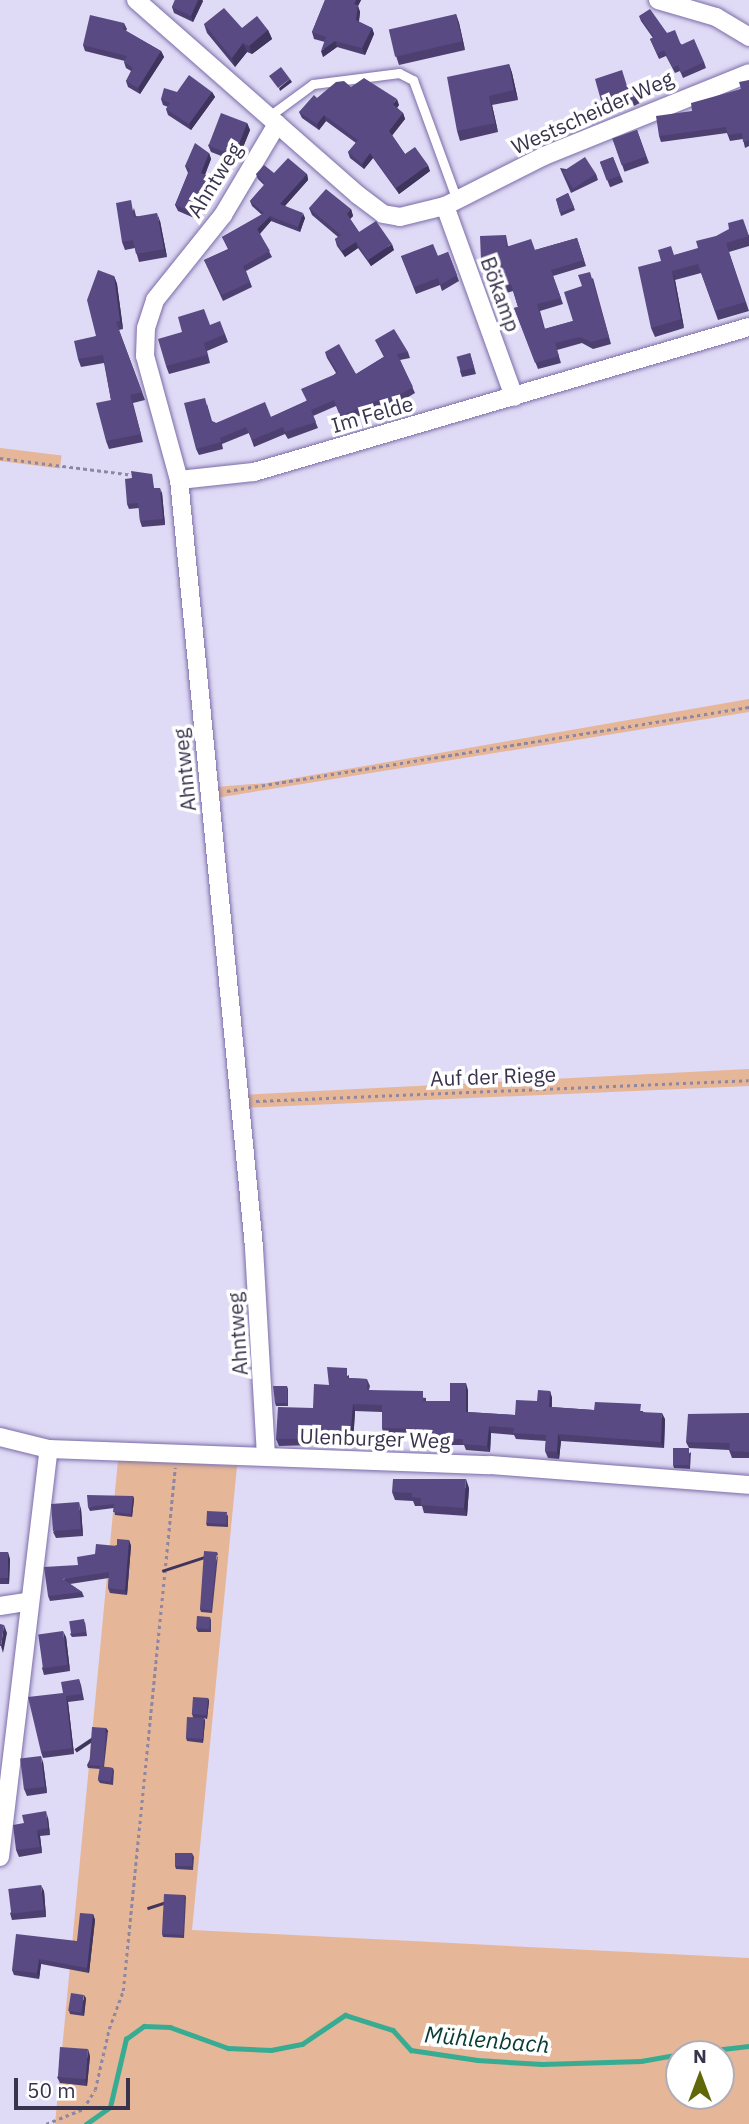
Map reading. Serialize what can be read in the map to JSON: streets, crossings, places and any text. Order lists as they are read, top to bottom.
{
  "streets": {
    "street": [
      "Westscheider Weg",
      "Ahntweg",
      "Bökamp",
      "Im Felde",
      "Ulenburger Weg"
    ],
    "path": ["Auf der Riege"]
  },
  "crossings": [
    ["Westscheider Weg", "Ahntweg"],
    ["Westscheider Weg", "Bökamp"],
    ["Ahntweg", "Im Felde"],
    ["Ahntweg", "Auf der Riege"],
    ["Ahntweg", "Ulenburger Weg"],
    ["Bökamp", "Im Felde"]
  ],
  "water": ["Mühlenbach"],
  "scale_bar": "50 m",
  "north": "top"
}
